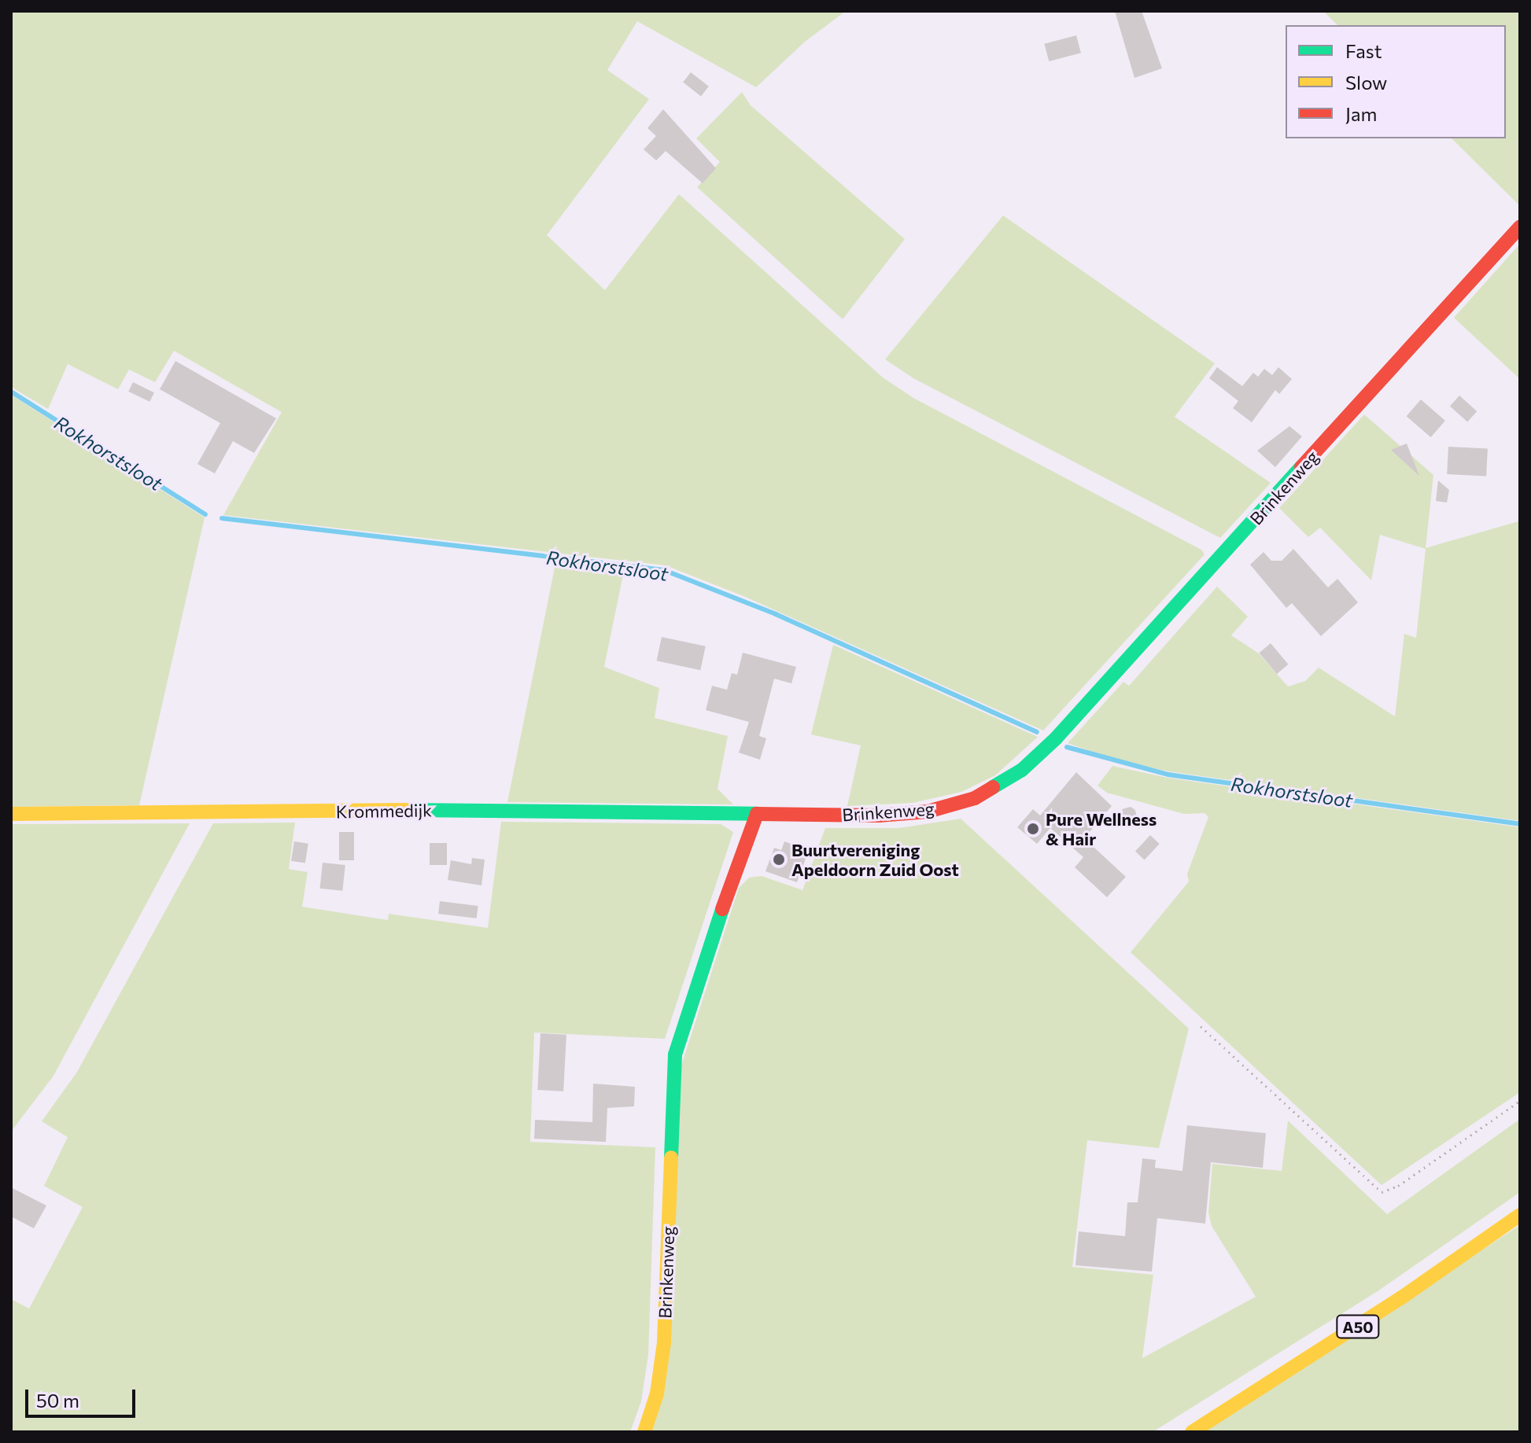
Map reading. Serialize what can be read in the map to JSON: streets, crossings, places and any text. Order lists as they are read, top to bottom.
{
  "streets": {
    "main road": ["Brinkenweg", "Krommedijk", "A50"]
  },
  "crossings": [
    ["Brinkenweg", "Krommedijk"]
  ],
  "water": ["Rokhorstsloot"],
  "places": ["Pure Wellness & Hair", "Buurtvereniging Apeldoorn Zuid Oost"],
  "legend": ["Fast", "Slow", "Jam"],
  "scale_bar": "50 m"
}
